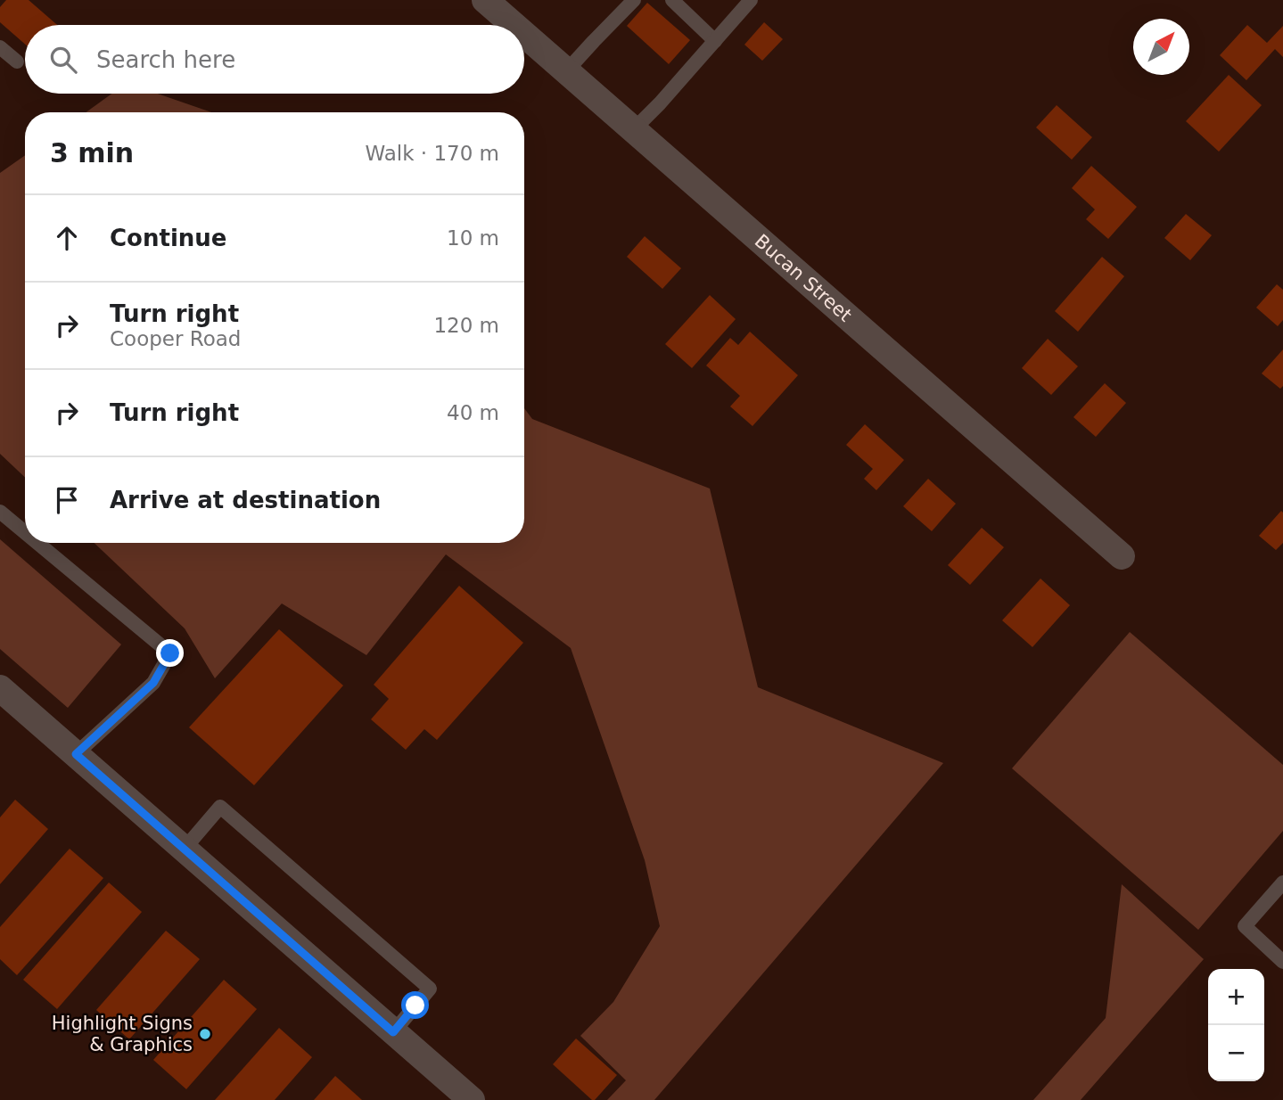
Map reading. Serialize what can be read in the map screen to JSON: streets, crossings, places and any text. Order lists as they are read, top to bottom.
{
  "streets": {
    "street": ["Bucan Street"]
  },
  "places": ["Highlight Signs & Graphics"],
  "north": "top right",
  "page": {
    "search": "Search here",
    "heading": ["3 min", "Walk · 170 m"],
    "list": [
      ["Continue", "10 m"],
      ["Turn right", "Cooper Road", "120 m"],
      ["Turn right", "40 m"],
      "Arrive at destination"
    ],
    "map_buttons": ["+", "−"]
  }
}
